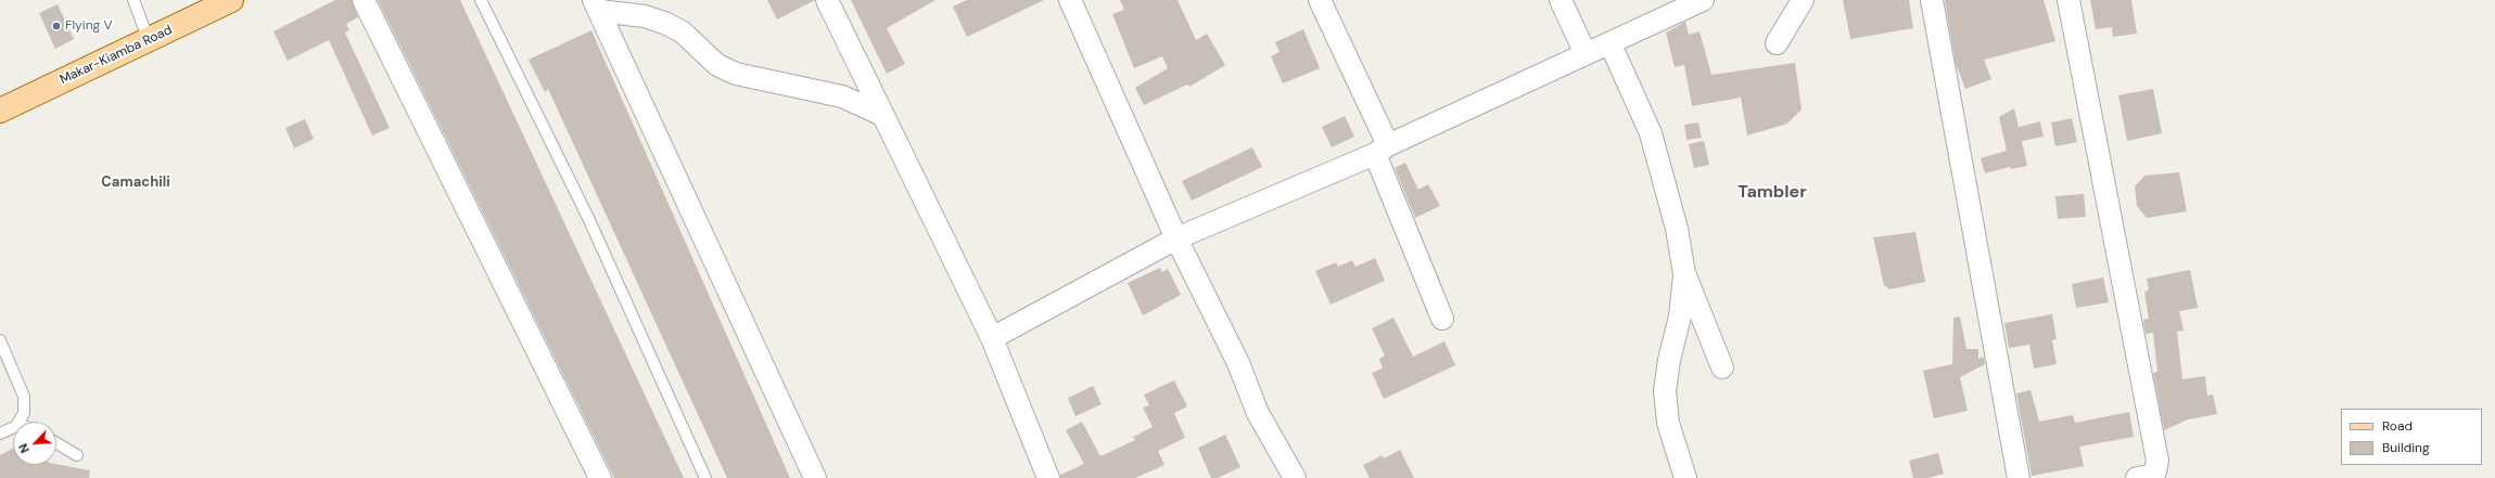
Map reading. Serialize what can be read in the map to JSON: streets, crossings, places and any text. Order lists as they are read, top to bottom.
{
  "streets": {
    "main road": ["Makar-Kiamba Road"]
  },
  "districts": ["Camachili", "Tambler"],
  "places": ["Flying V"],
  "legend": ["Road", "Building"],
  "north": "bottom left"
}
